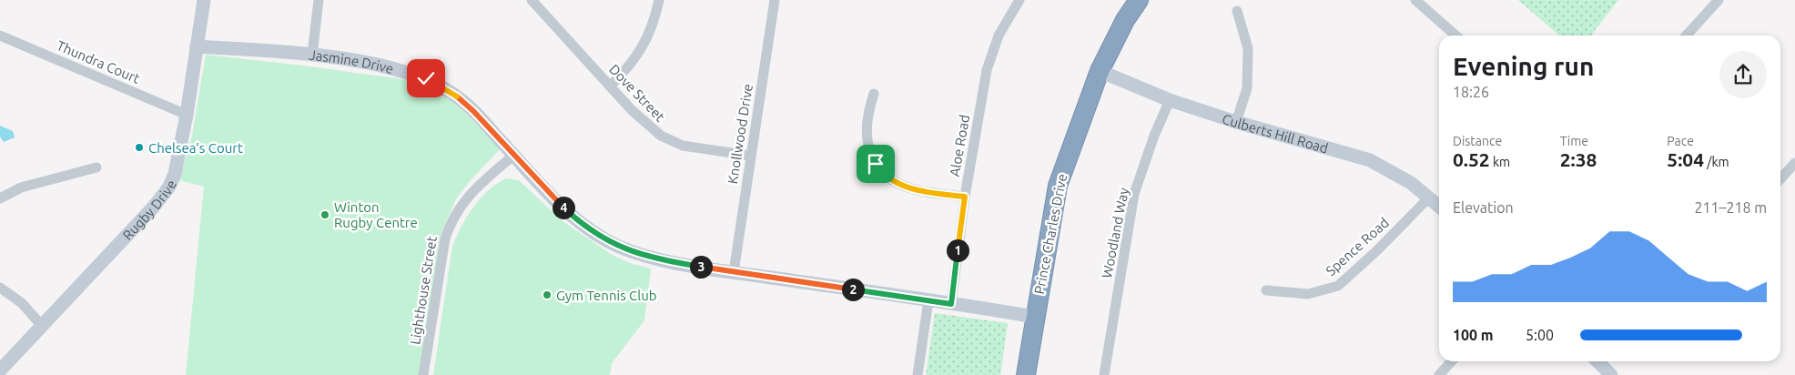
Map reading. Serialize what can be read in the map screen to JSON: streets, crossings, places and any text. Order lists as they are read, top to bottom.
{
  "streets": {
    "highway": ["Prince Charles Drive"],
    "street": [
      "Thundra Court",
      "Jasmine Drive",
      "Dove Street",
      "Culberts Hill Road",
      "Knollwood Drive",
      "Aloe Road",
      "Rugby Drive",
      "Woodland Way",
      "Spence Road",
      "Lighthouse Street"
    ]
  },
  "crossings": [
    ["Thundra Court", "Rugby Drive"],
    ["Jasmine Drive", "Knollwood Drive"],
    ["Jasmine Drive", "Aloe Road"],
    ["Jasmine Drive", "Rugby Drive"],
    ["Jasmine Drive", "Prince Charles Drive"],
    ["Jasmine Drive", "Lighthouse Street"],
    ["Dove Street", "Knollwood Drive"],
    ["Culberts Hill Road", "Woodland Way"],
    ["Culberts Hill Road", "Prince Charles Drive"],
    ["Culberts Hill Road", "Spence Road"]
  ],
  "places": ["Chelsea's Court", "Winton Rugby Centre", "Gym Tennis Club"],
  "page": {
    "heading": ["Evening run", "18:26"],
    "stats": [
      ["Distance", "0.52 km"],
      ["Time", "2:38"],
      ["Pace", "5:04 /km"]
    ],
    "chart": ["Elevation", "211–218 m"],
    "pins": [
      "4",
      "1",
      "3",
      "2"
    ],
    "list": [
      {
        "name": "100 m",
        "note": "5:00"
      }
    ]
  }
}
